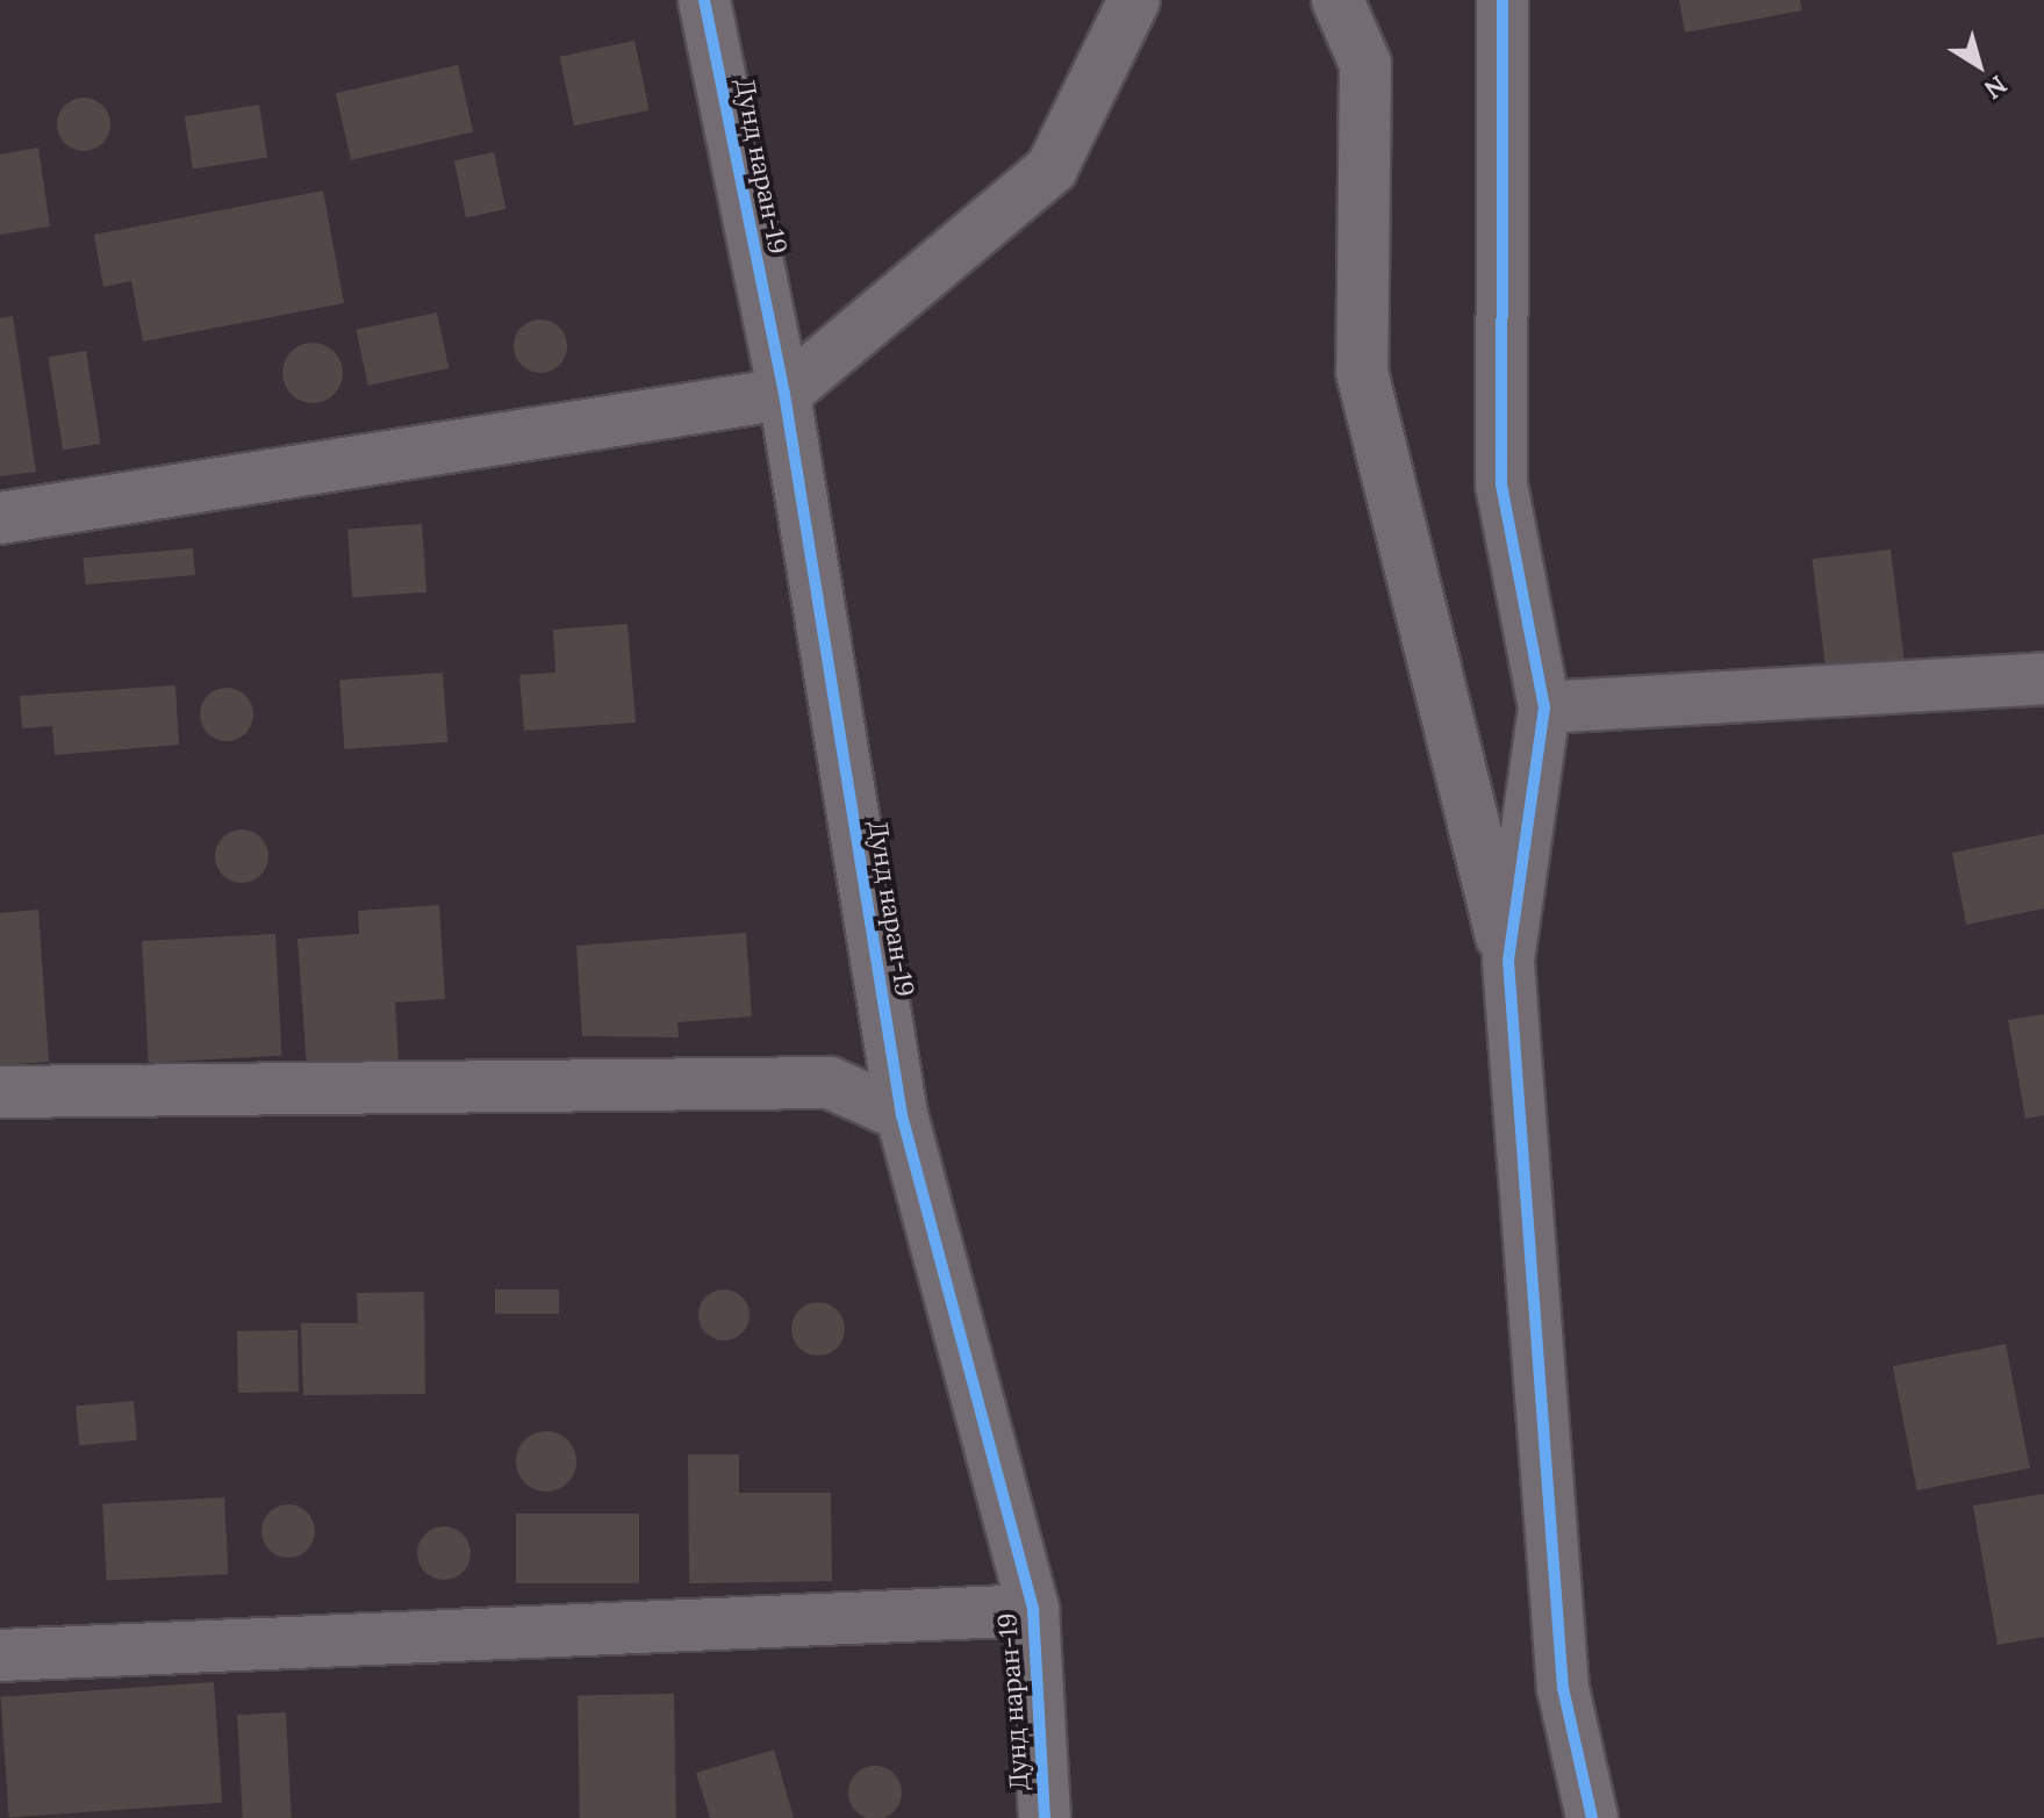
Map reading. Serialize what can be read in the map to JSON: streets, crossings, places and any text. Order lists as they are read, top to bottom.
{
  "streets": {
    "street": ["Дунд наран-19"]
  },
  "north": "bottom right"
}
